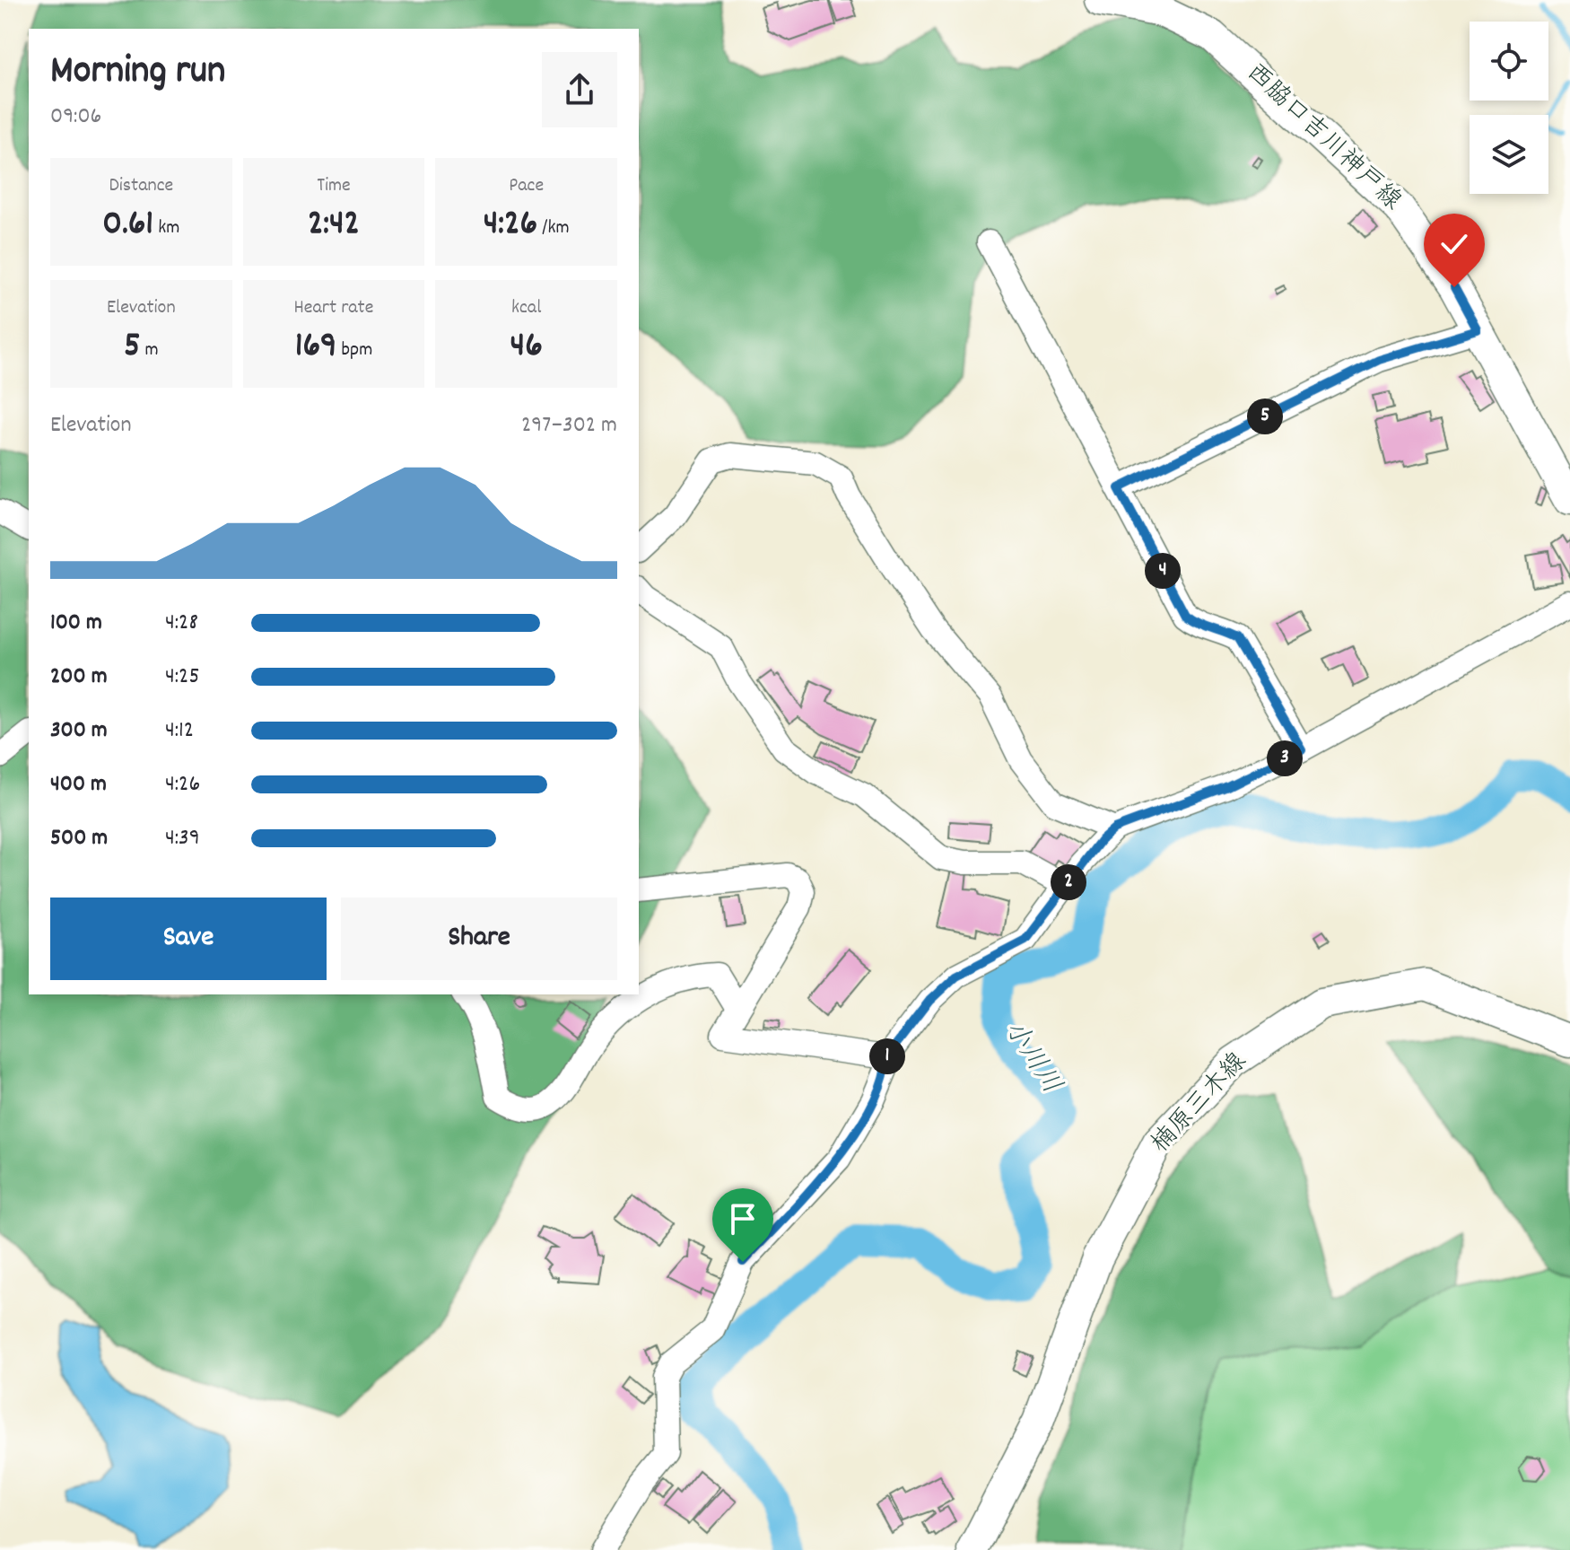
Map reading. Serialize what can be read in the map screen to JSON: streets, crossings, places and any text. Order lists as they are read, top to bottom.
{
  "streets": {
    "main road": ["西脇口吉川神戸線", "楠原三木線"]
  },
  "water": ["小川川"],
  "page": {
    "heading": ["Morning run", "09:06"],
    "stats": [
      ["Distance", "0.61 km"],
      ["Time", "2:42"],
      ["Pace", "4:26 /km"],
      ["Elevation", "5 m"],
      ["Heart rate", "169 bpm"],
      ["kcal", "46"]
    ],
    "chart": ["Elevation", "297–302 m"],
    "pins": [
      "5",
      "4",
      "3",
      "2",
      "1"
    ],
    "list": [
      {
        "name": "100 m",
        "note": "4:28"
      },
      {
        "name": "200 m",
        "note": "4:25"
      },
      {
        "name": "300 m",
        "note": "4:12"
      },
      {
        "name": "400 m",
        "note": "4:26"
      },
      {
        "name": "500 m",
        "note": "4:39"
      }
    ],
    "buttons": ["Save", "Share"]
  }
}
